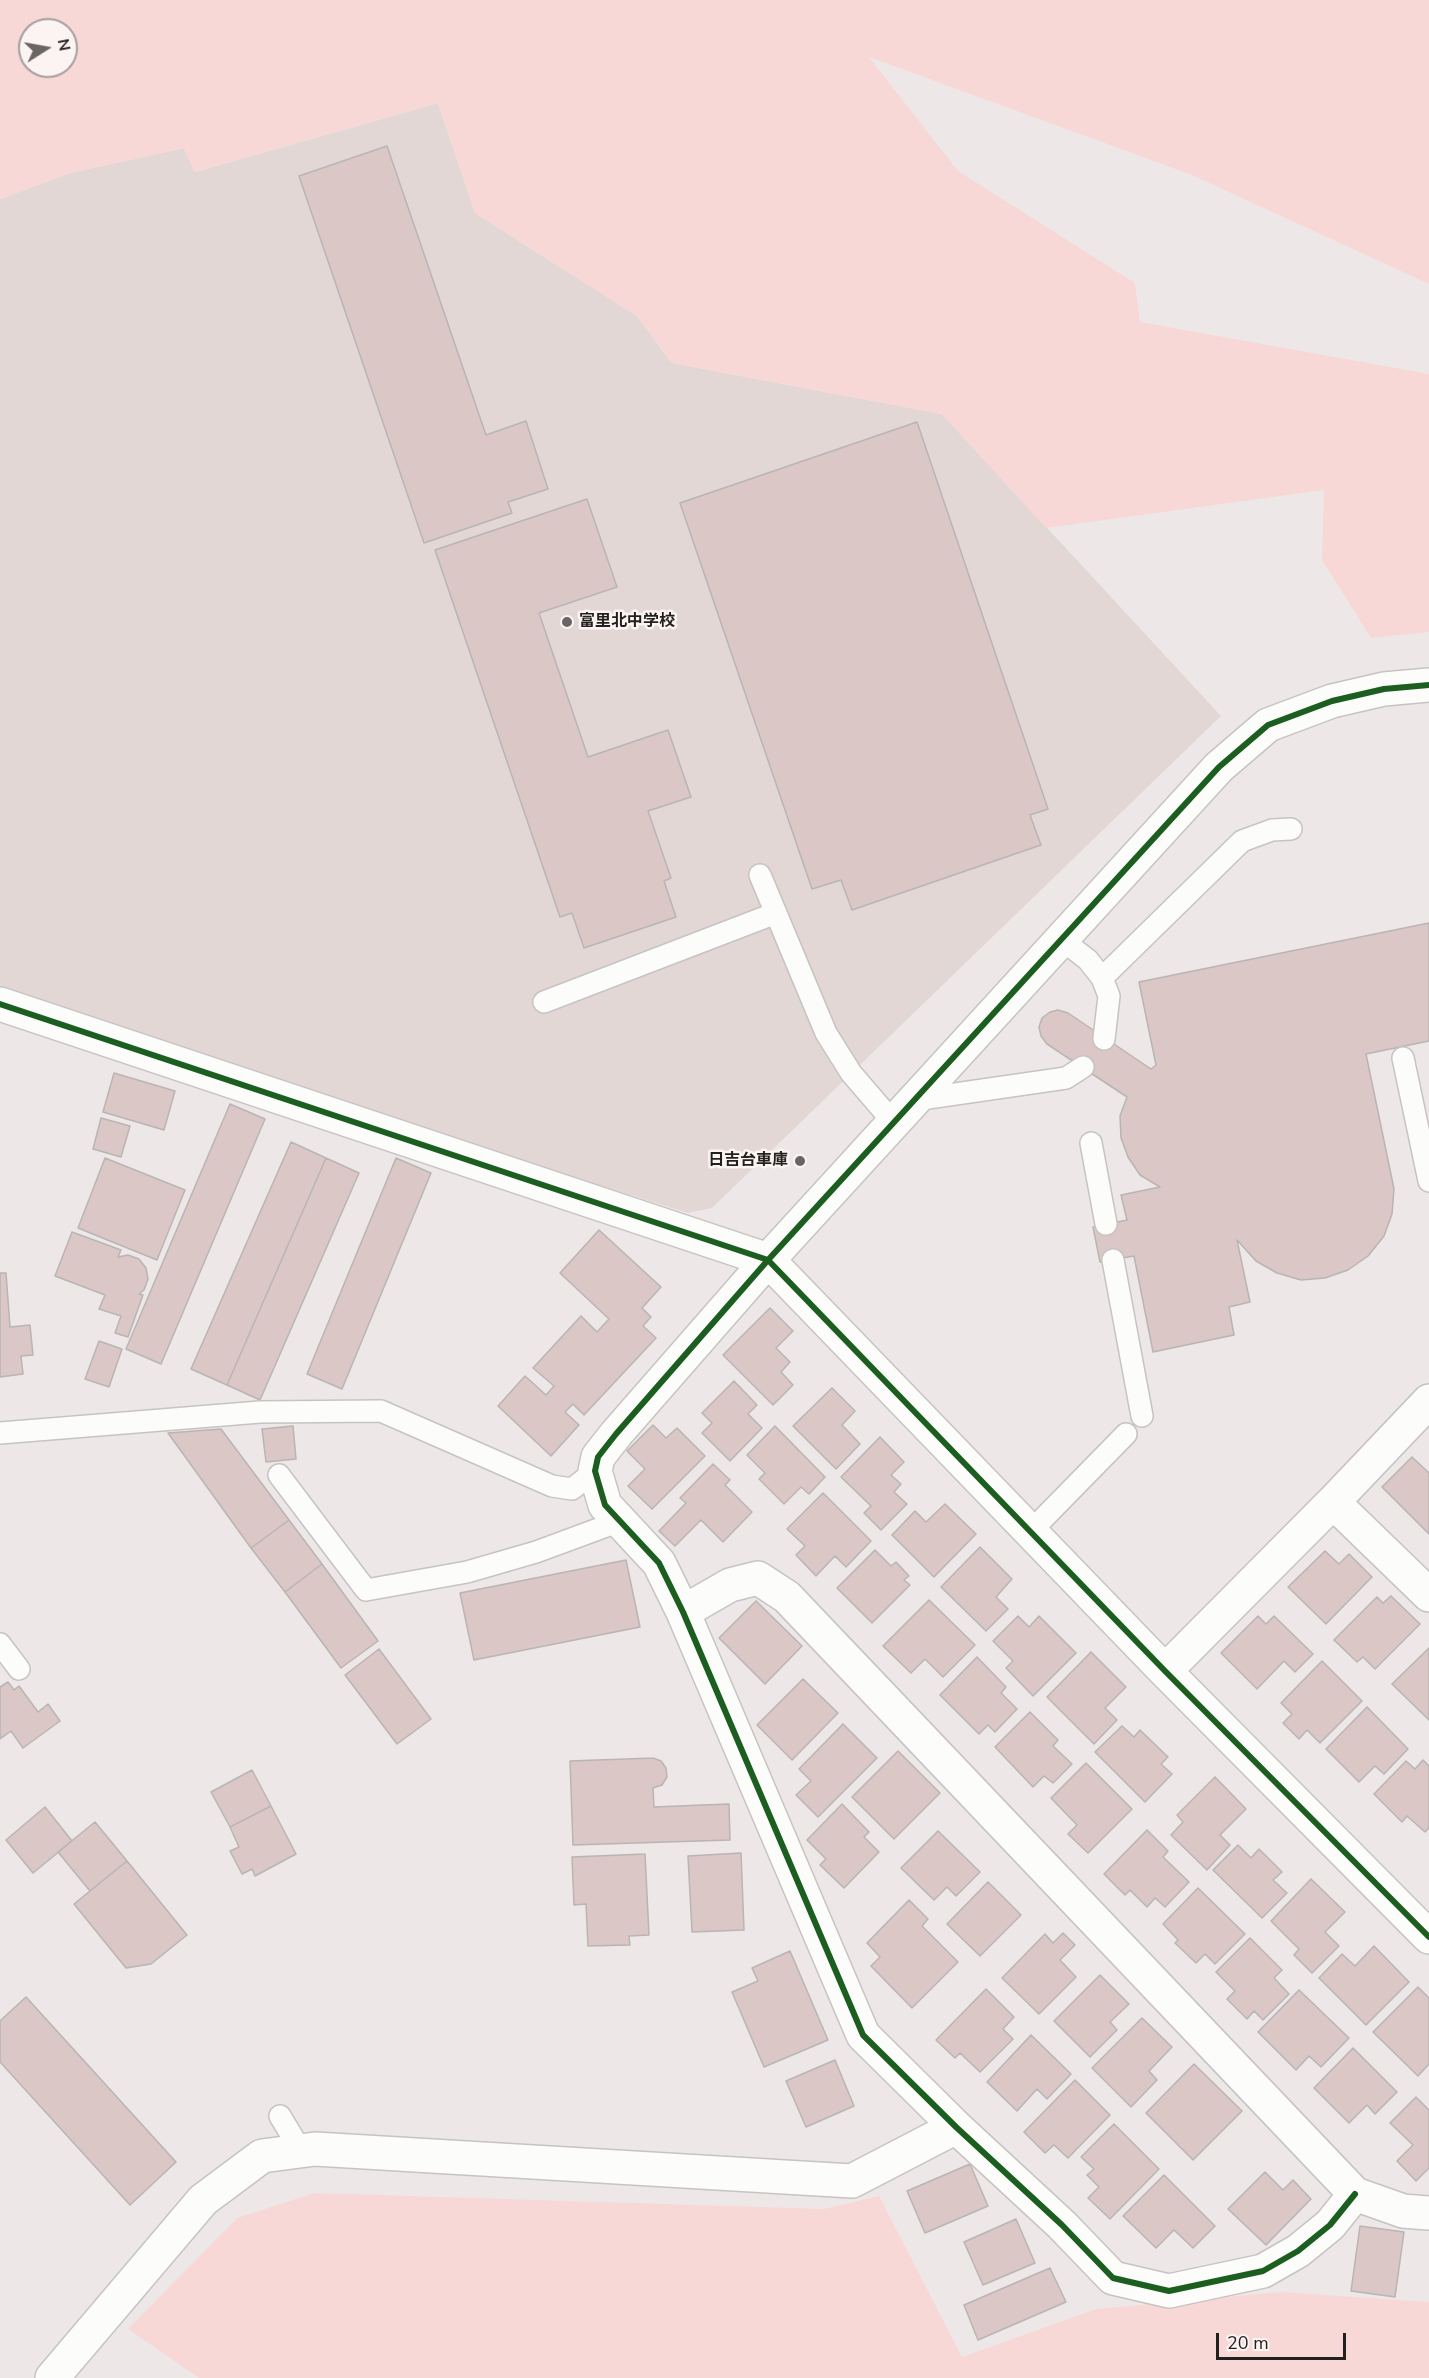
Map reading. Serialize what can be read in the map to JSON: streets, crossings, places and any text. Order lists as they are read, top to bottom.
{
  "places": ["富里北中学校", "日吉台車庫"],
  "scale_bar": "20 m",
  "north": "right"
}
